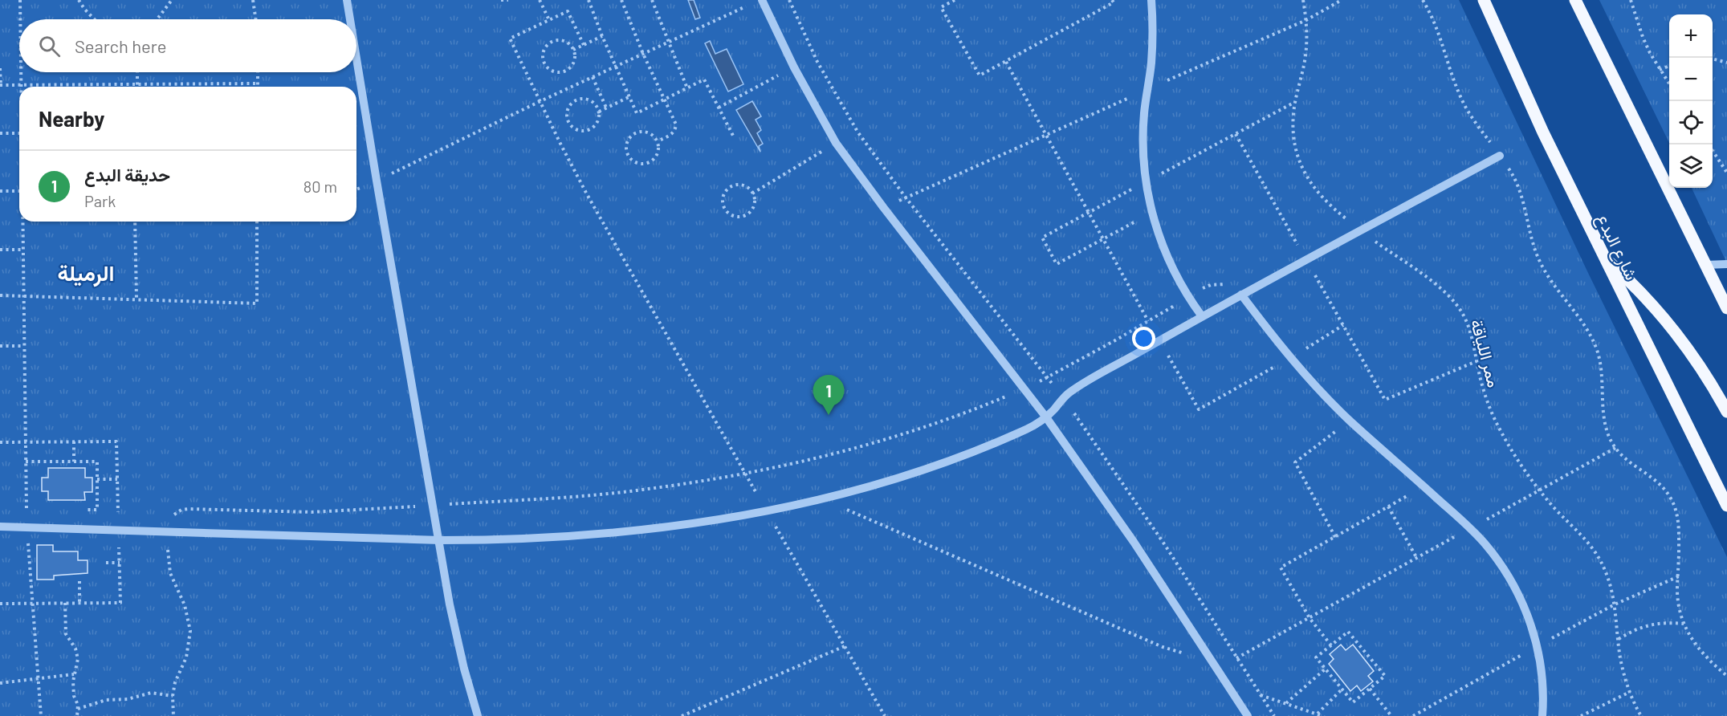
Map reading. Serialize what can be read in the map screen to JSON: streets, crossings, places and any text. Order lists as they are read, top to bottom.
{
  "streets": {
    "main road": ["شارع البدع"],
    "path": ["ممر اللياقة"]
  },
  "districts": ["الرميلة"],
  "page": {
    "map_buttons": ["+", "−"],
    "search": "Search here",
    "heading": "Nearby",
    "list": [
      {
        "mark": "1",
        "name": "حديقة البدع",
        "note": "Park",
        "value": "80 m"
      }
    ],
    "pins": "1"
  }
}
